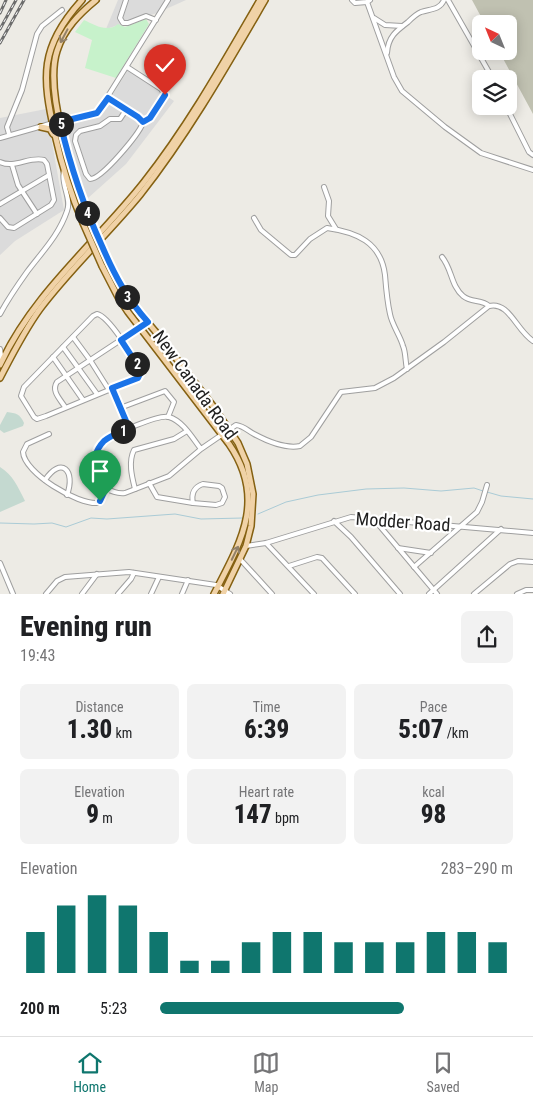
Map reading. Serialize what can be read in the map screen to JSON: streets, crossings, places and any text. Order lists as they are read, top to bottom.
{
  "streets": {
    "main road": ["New Canada Road"],
    "street": ["Modder Road"]
  },
  "crossings": [
    ["New Canada Road", "Modder Road"]
  ],
  "north": "top left",
  "page": {
    "pins": [
      "5",
      "4",
      "3",
      "2",
      "1"
    ],
    "heading": ["Evening run", "19:43"],
    "stats": [
      ["Distance", "1.30 km"],
      ["Time", "6:39"],
      ["Pace", "5:07 /km"],
      ["Elevation", "9 m"],
      ["Heart rate", "147 bpm"],
      ["kcal", "98"]
    ],
    "chart": ["Elevation", "283–290 m"],
    "list": [
      {
        "name": "200 m",
        "note": "5:23"
      }
    ],
    "tabs": ["Home", "Map", "Saved"]
  }
}
